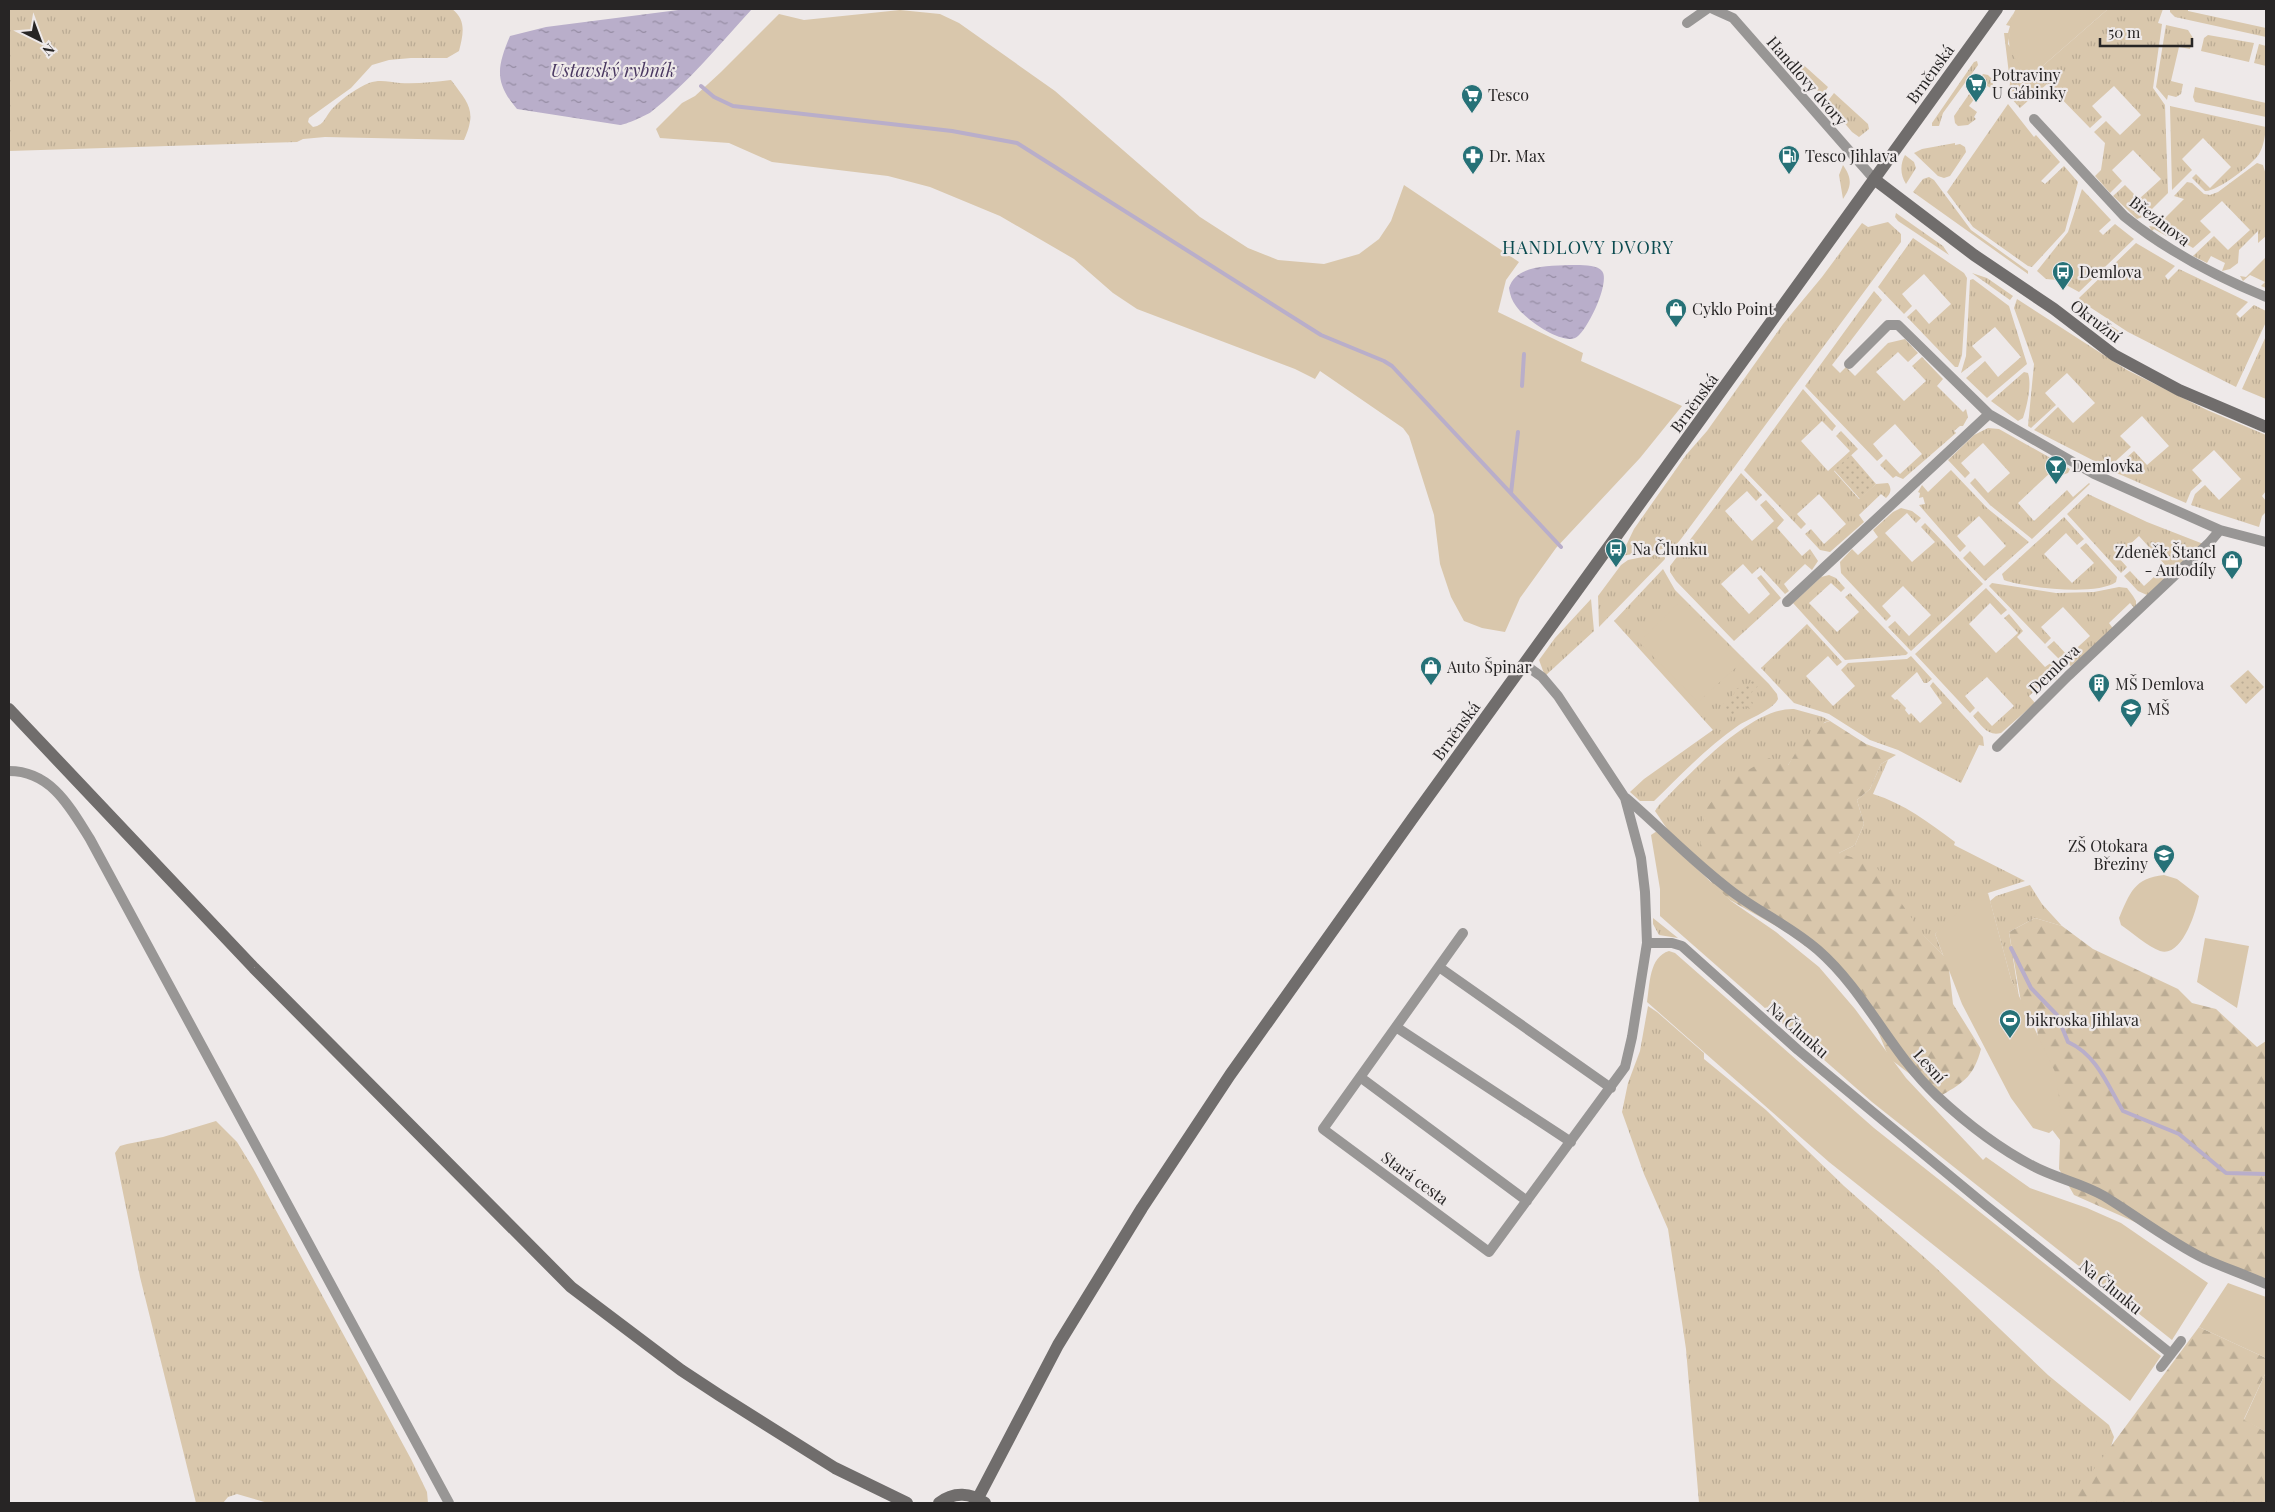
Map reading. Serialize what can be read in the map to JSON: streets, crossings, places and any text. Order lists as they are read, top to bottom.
{
  "streets": {
    "main road": ["Brněnská", "Okružní"],
    "street": [
      "Handlovy dvory",
      "Březinova",
      "Demlova",
      "Na Člunku",
      "Lesní",
      "Stará cesta"
    ]
  },
  "crossings": [
    ["Brněnská", "Handlovy dvory"],
    ["Brněnská", "Okružní"],
    ["Handlovy dvory", "Okružní"],
    ["Na Člunku", "Stará cesta"]
  ],
  "districts": ["HANDLOVY DVORY"],
  "water": ["Ustavský rybník"],
  "places": {
    "supermarket": ["Potraviny U Gábinky", "Tesco"],
    "pharmacy": ["Dr. Max"],
    "fuel station": ["Tesco Jihlava"],
    "bus stop": ["Demlova", "Na Člunku"],
    "shop": ["Cyklo Point", "Zdeněk Štancl - Autodíly", "Auto Špinar"],
    "bar": ["Demlovka"],
    "building": ["MŠ Demlova"],
    "school or university": ["MŠ", "ZŠ Otokara Březiny"],
    "sports": ["bikroska Jihlava"]
  },
  "scale_bar": "50 m",
  "north": "bottom right"
}
